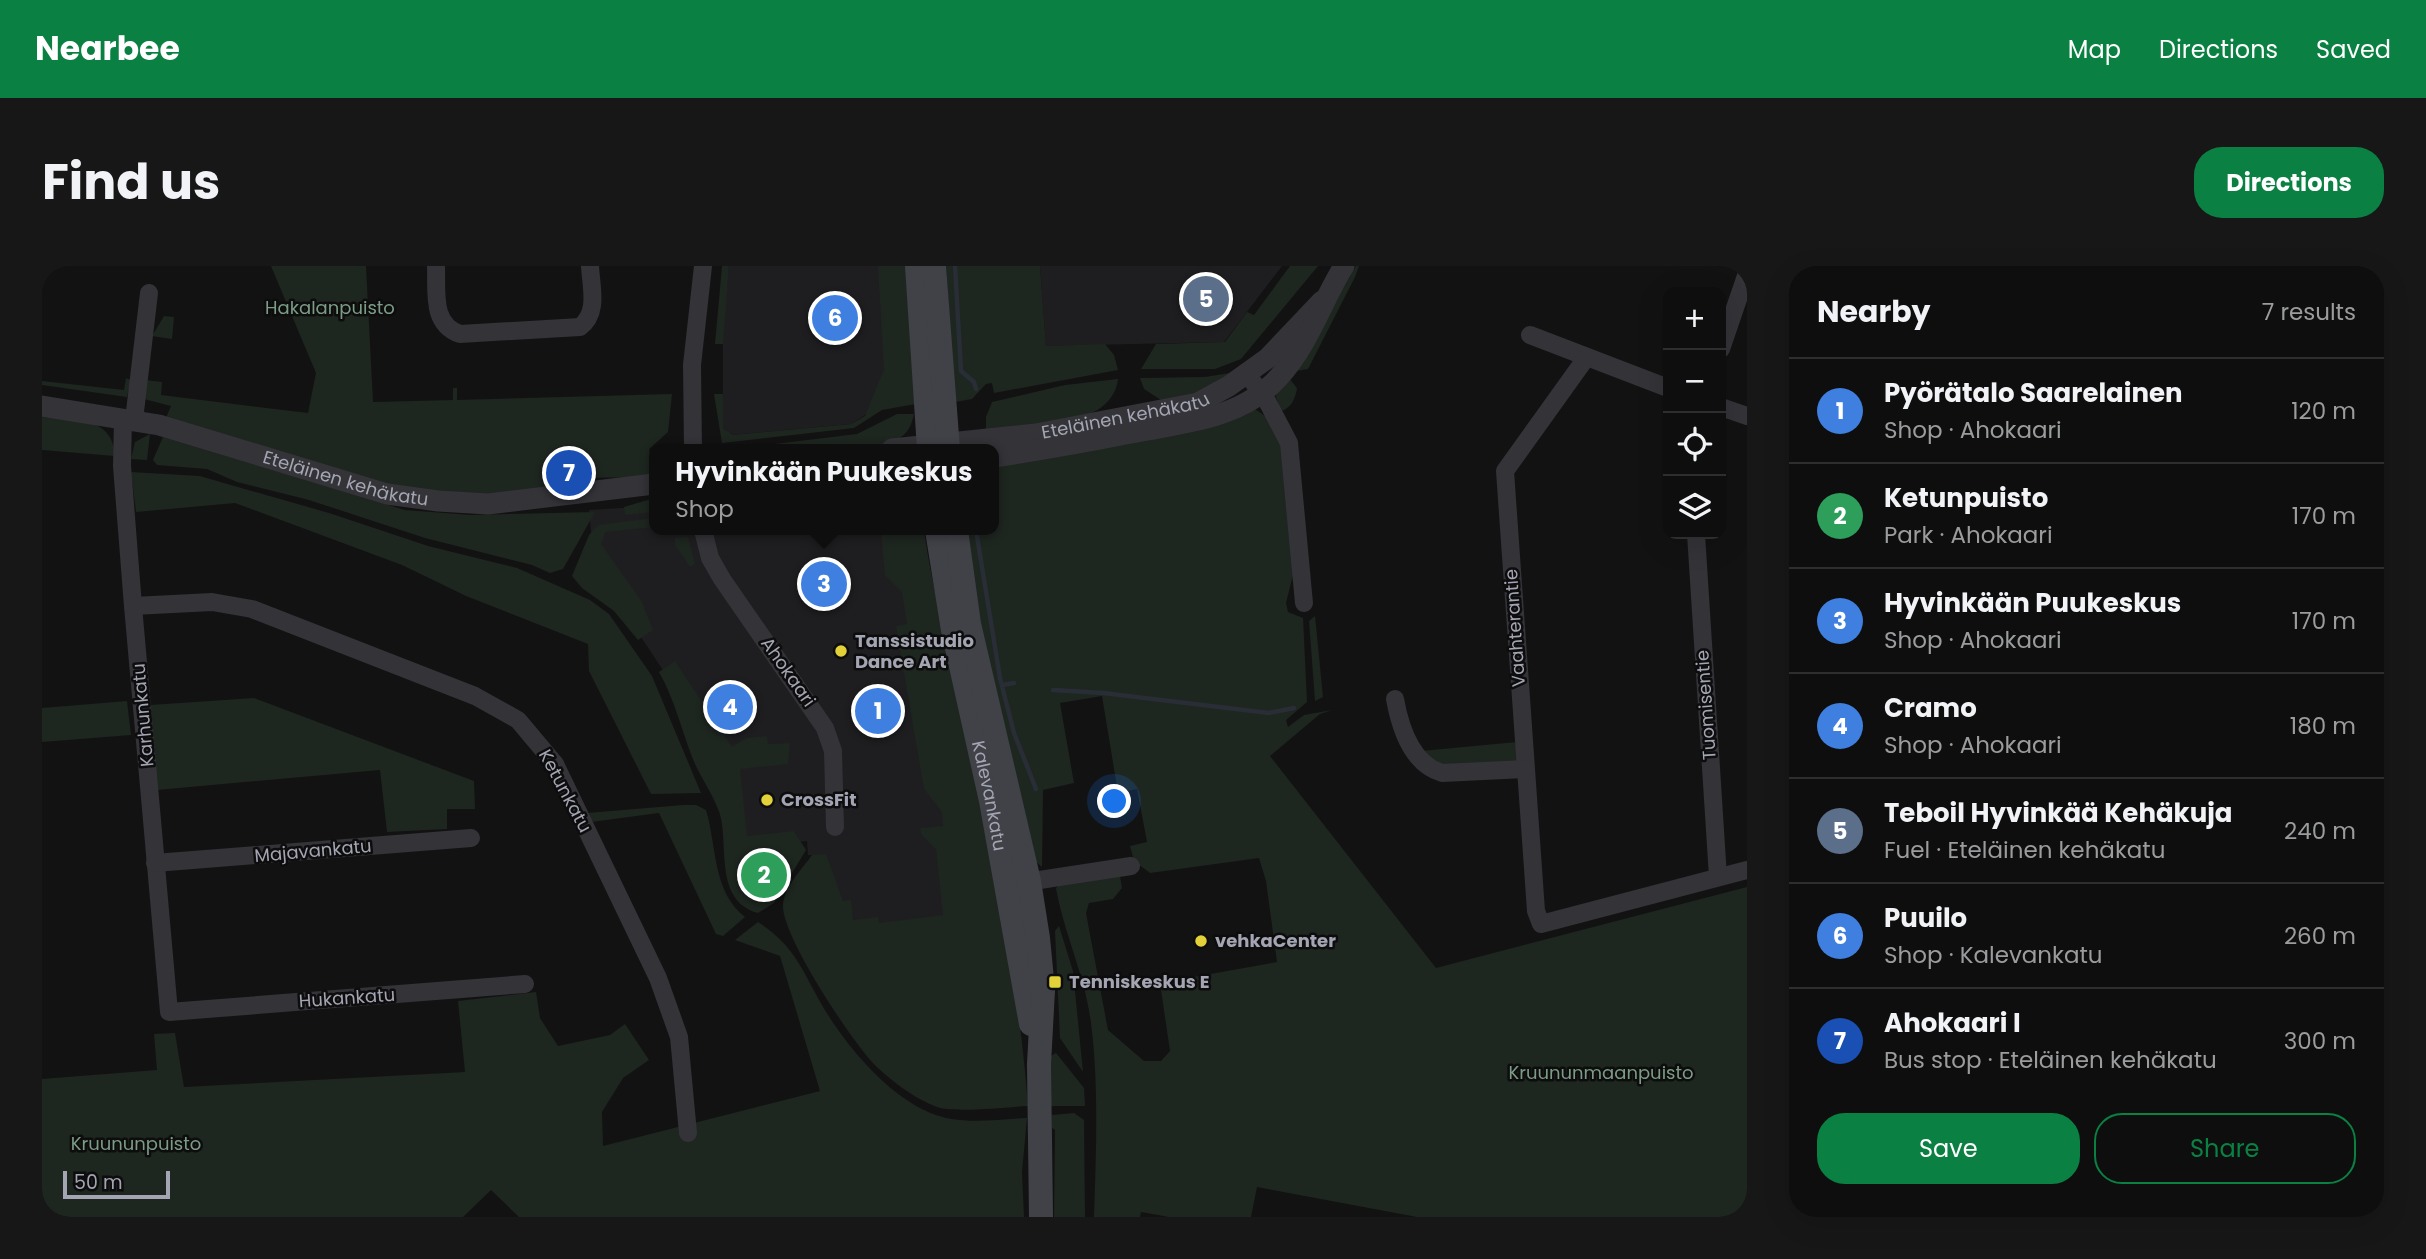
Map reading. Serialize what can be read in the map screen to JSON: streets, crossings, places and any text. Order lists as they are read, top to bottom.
{
  "streets": {
    "main road": ["Kalevankatu"],
    "street": [
      "Eteläinen kehäkatu",
      "Vaahterantie",
      "Ahokaari",
      "Tuomisentie",
      "Karhunkatu",
      "Ketunkatu",
      "Majavankatu",
      "Hukankatu"
    ]
  },
  "crossings": [
    ["Eteläinen kehäkatu", "Karhunkatu"],
    ["Vaahterantie", "Tuomisentie"],
    ["Karhunkatu", "Ketunkatu"],
    ["Karhunkatu", "Majavankatu"],
    ["Karhunkatu", "Hukankatu"]
  ],
  "parks": ["Hakalanpuisto", "Kruununmaanpuisto", "Kruununpuisto"],
  "places": {
    "other": ["Tanssistudio Dance Art", "CrossFit", "vehkaCenter"],
    "transit": ["Tenniskeskus E"]
  },
  "scale_bar": "50 m",
  "page": {
    "header": "Nearbee",
    "nav": ["Map", "Directions", "Saved"],
    "title": "Find us",
    "buttons": [
      "Directions",
      ["Save", "Share"]
    ],
    "heading": ["Nearby", "7 results"],
    "pins": [
      "5",
      "6",
      "7",
      "3",
      "4",
      "1",
      "2"
    ],
    "map_buttons": ["+", "−"],
    "list": [
      {
        "mark": "1",
        "name": "Pyörätalo Saarelainen",
        "note": "Shop · Ahokaari",
        "value": "120 m"
      },
      {
        "mark": "2",
        "name": "Ketunpuisto",
        "note": "Park · Ahokaari",
        "value": "170 m"
      },
      {
        "mark": "3",
        "name": "Hyvinkään Puukeskus",
        "note": "Shop · Ahokaari",
        "value": "170 m"
      },
      {
        "mark": "4",
        "name": "Cramo",
        "note": "Shop · Ahokaari",
        "value": "180 m"
      },
      {
        "mark": "5",
        "name": "Teboil Hyvinkää Kehäkuja",
        "note": "Fuel · Eteläinen kehäkatu",
        "value": "240 m"
      },
      {
        "mark": "6",
        "name": "Puuilo",
        "note": "Shop · Kalevankatu",
        "value": "260 m"
      },
      {
        "mark": "7",
        "name": "Ahokaari I",
        "note": "Bus stop · Eteläinen kehäkatu",
        "value": "300 m"
      }
    ],
    "popup": ["Hyvinkään Puukeskus", "Shop"],
    "scale": "50 m"
  }
}
